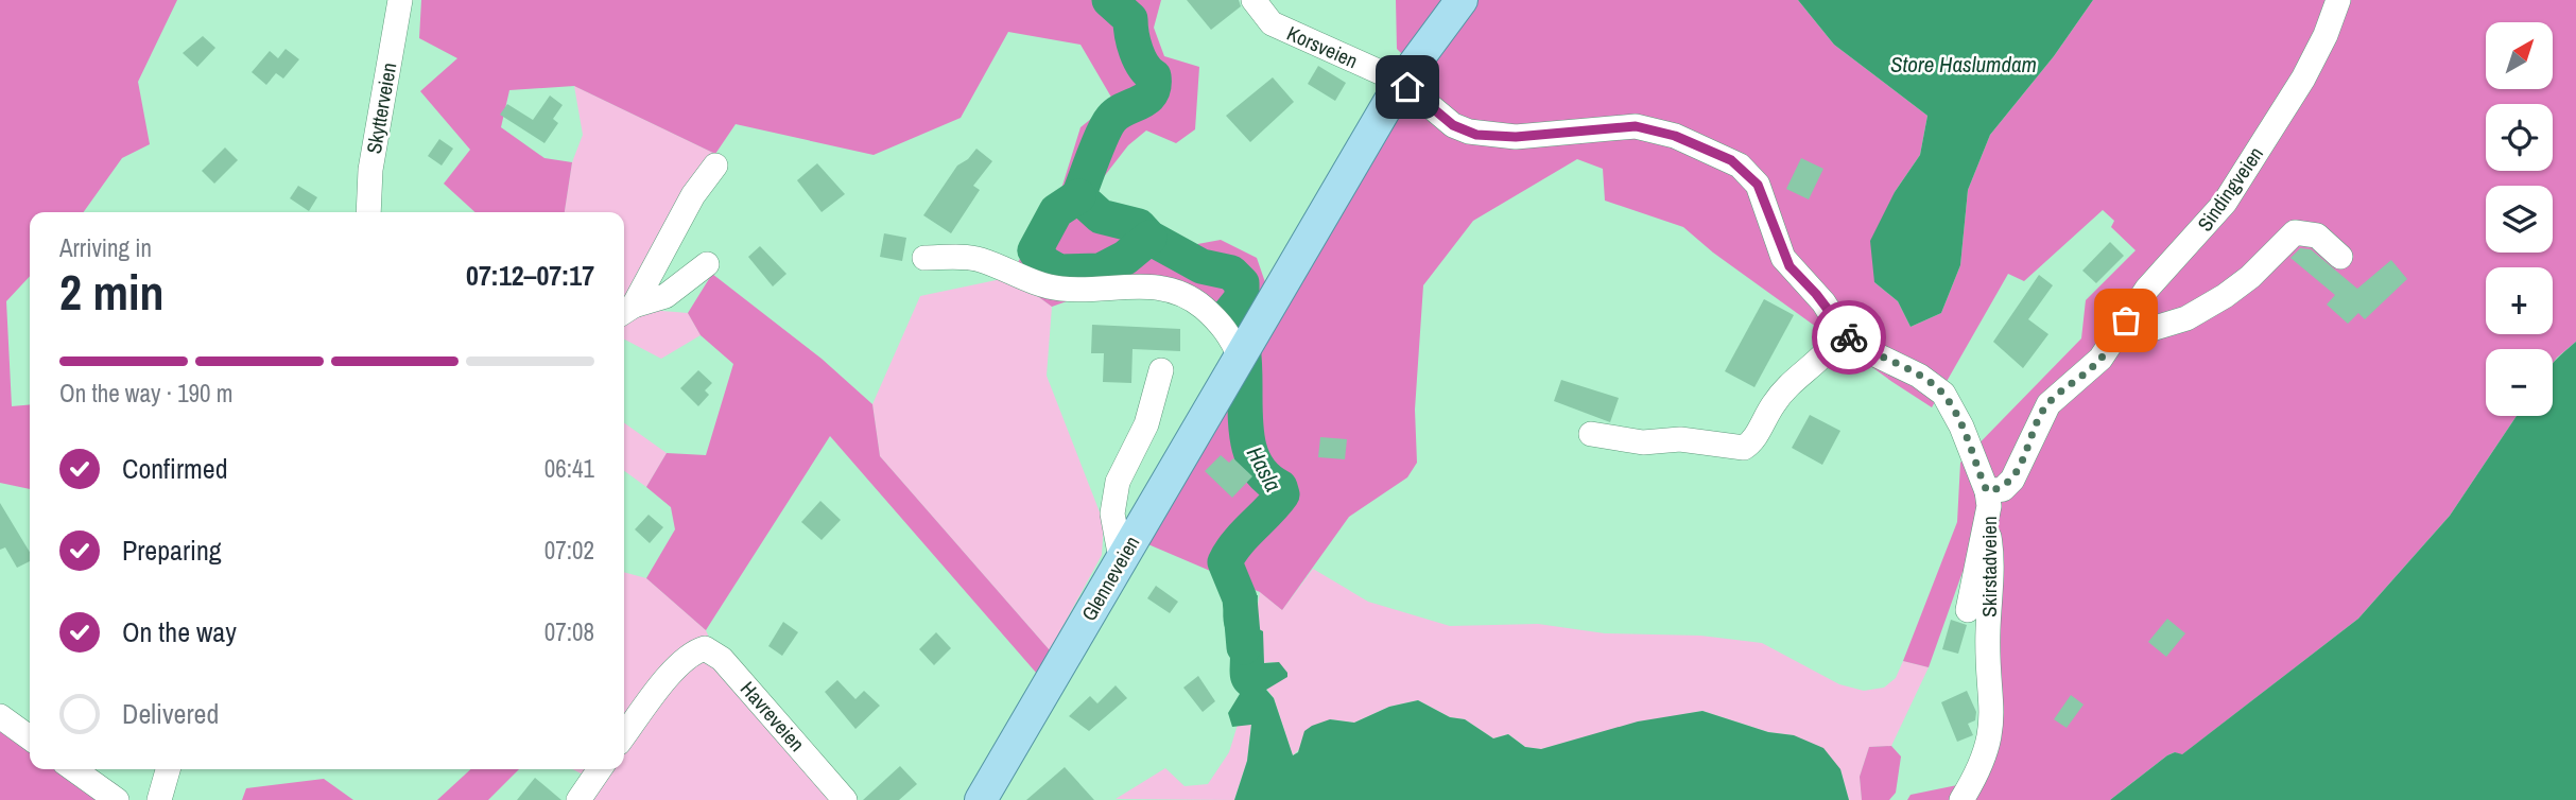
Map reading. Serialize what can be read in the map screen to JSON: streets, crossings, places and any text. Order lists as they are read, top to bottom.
{
  "streets": {
    "main road": ["Glenneveien"],
    "street": [
      "Korsveien",
      "Skytterveien",
      "Sindingveien",
      "Skirstadveien",
      "Havreveien"
    ]
  },
  "crossings": [
    ["Korsveien", "Skirstadveien"],
    ["Korsveien", "Glenneveien"],
    ["Sindingveien", "Skirstadveien"],
    ["Skirstadveien", "Glenneveien"]
  ],
  "water": ["Store Haslumdam", "Hasla"],
  "north": "top right",
  "page": {
    "map_buttons": ["+", "−"],
    "heading": ["2 min", "Arriving in", "07:12–07:17"],
    "bar": "On the way · 190 m",
    "list": [
      ["Confirmed", "06:41"],
      ["Preparing", "07:02"],
      ["On the way", "07:08"],
      "Delivered"
    ]
  }
}
